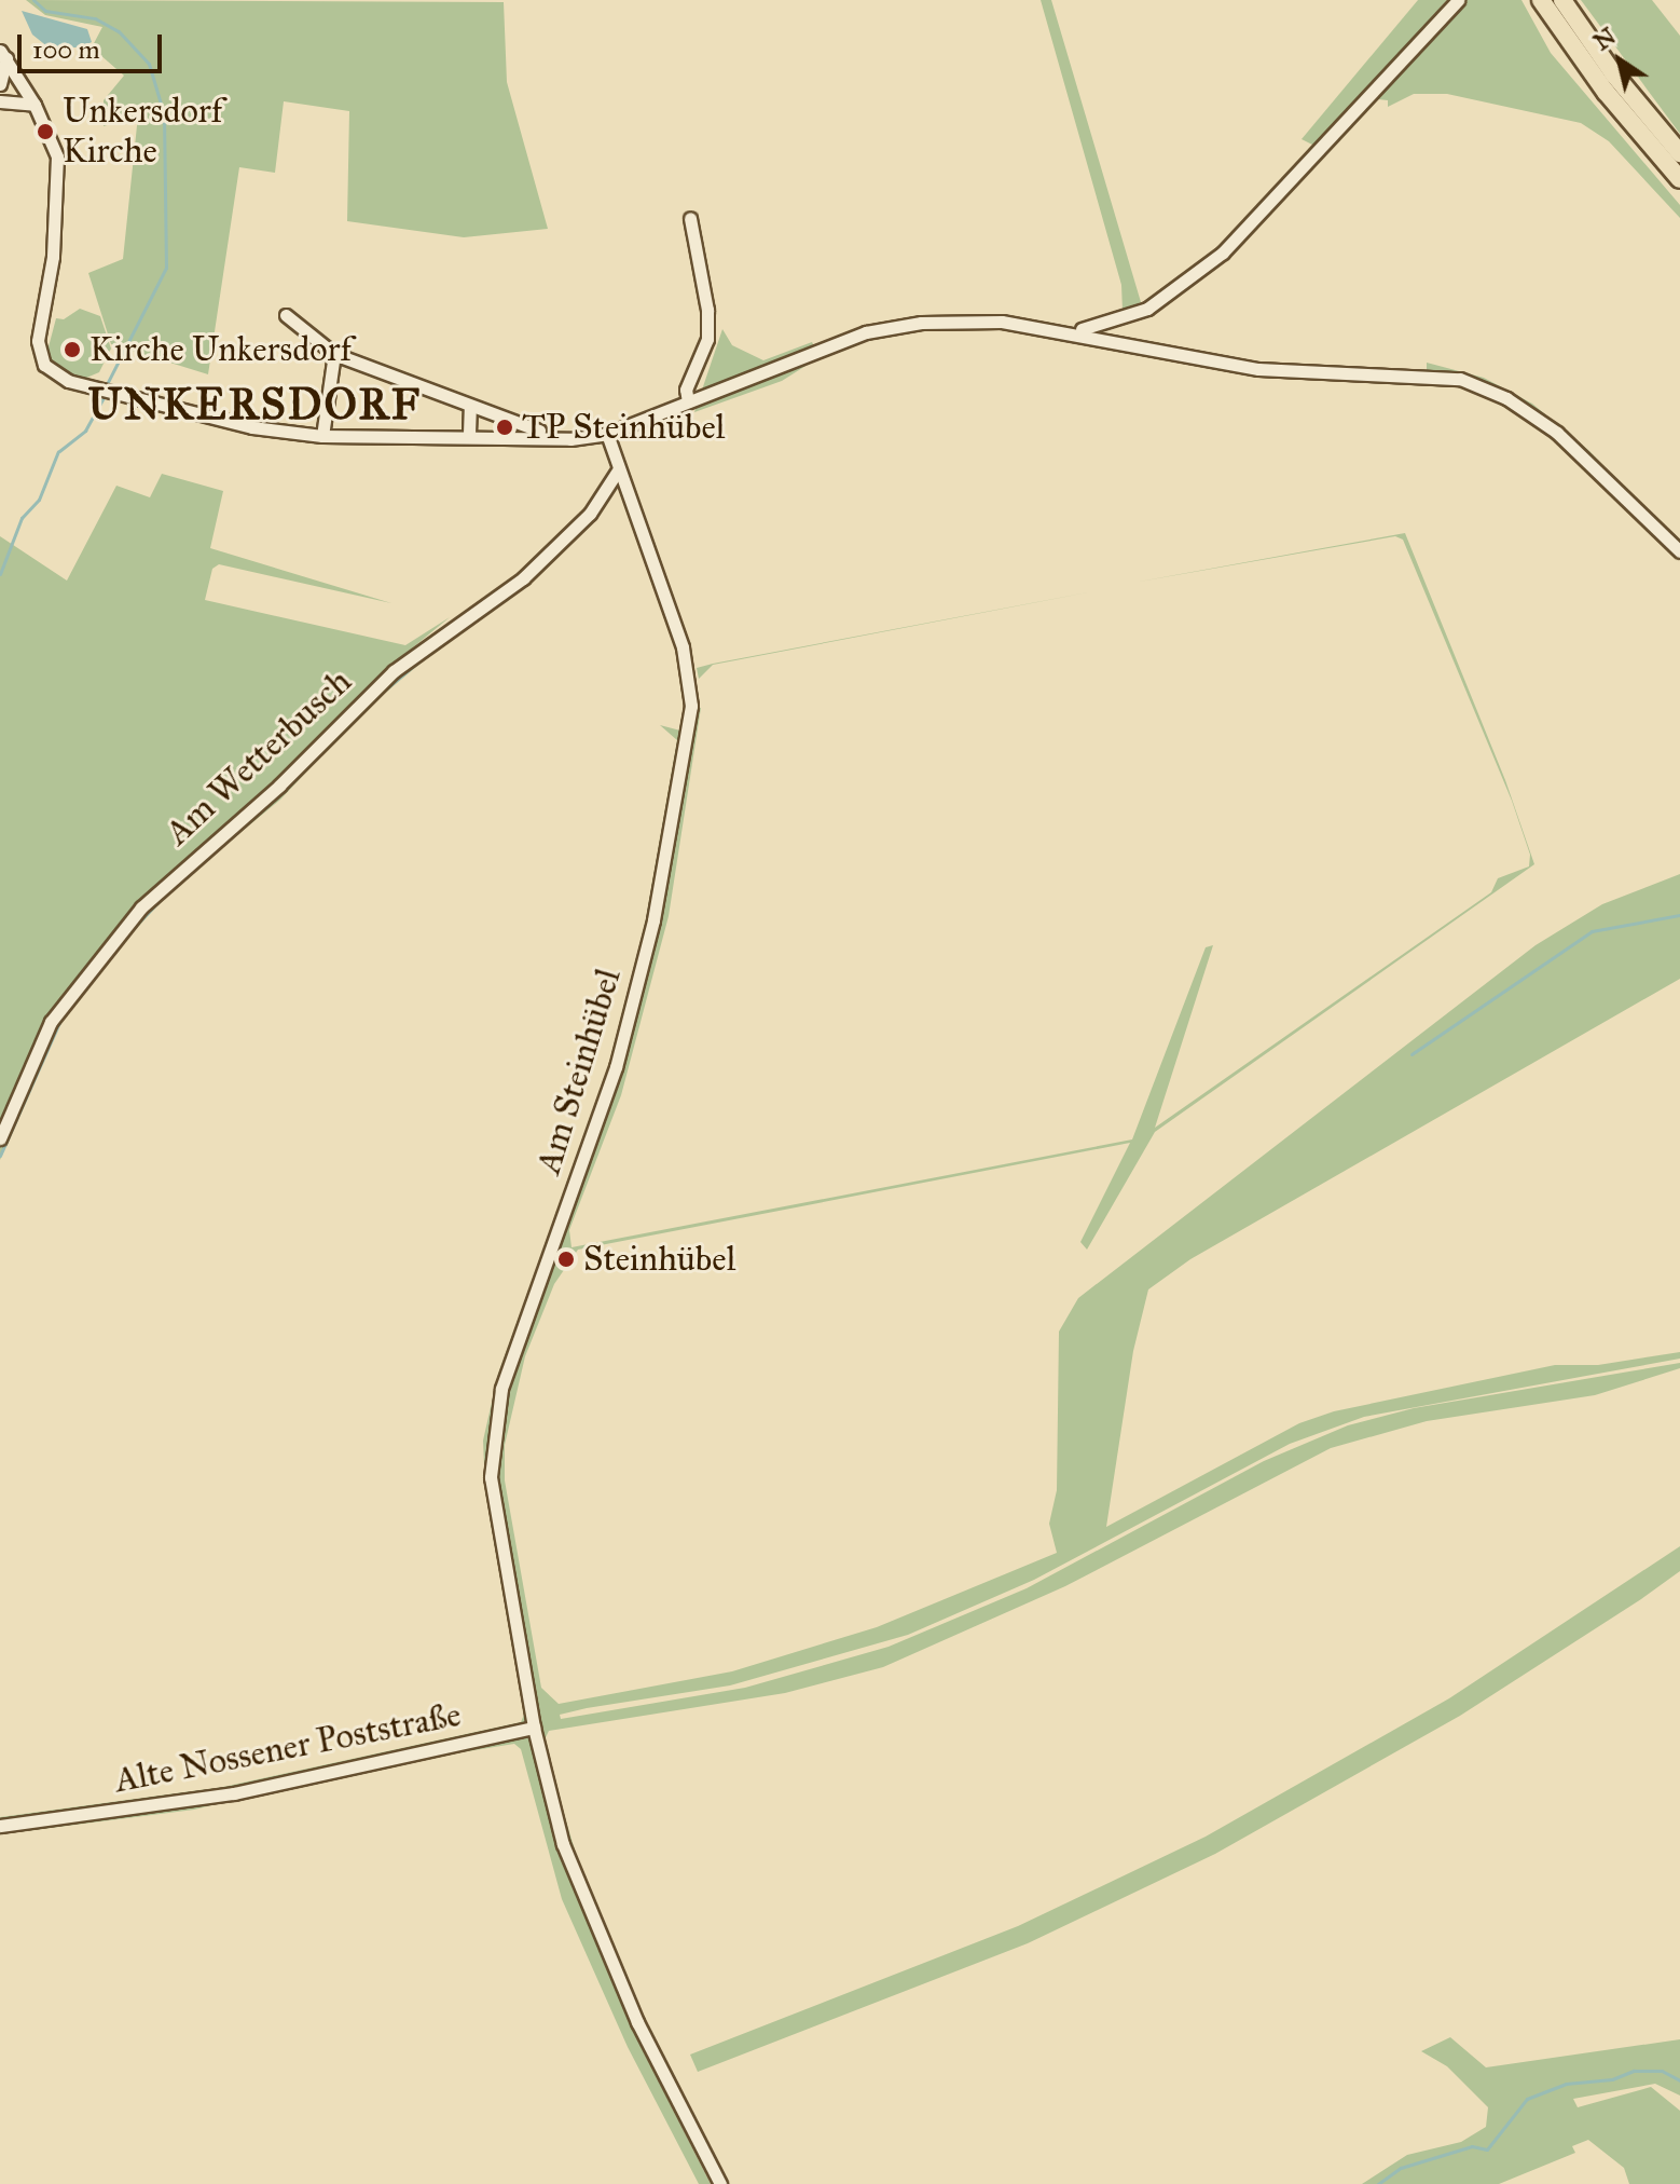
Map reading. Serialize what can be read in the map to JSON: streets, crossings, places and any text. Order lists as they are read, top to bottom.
{
  "streets": {
    "street": ["Am Wetterbusch", "Am Steinhübel", "Alte Nossener Poststraße"]
  },
  "crossings": [
    ["Am Wetterbusch", "Am Steinhübel"],
    ["Am Steinhübel", "Alte Nossener Poststraße"]
  ],
  "districts": ["UNKERSDORF"],
  "places": [
    "Unkersdorf Kirche",
    "Kirche Unkersdorf",
    "TP Steinhübel",
    "Steinhübel"
  ],
  "scale_bar": "100 m",
  "north": "top left"
}
